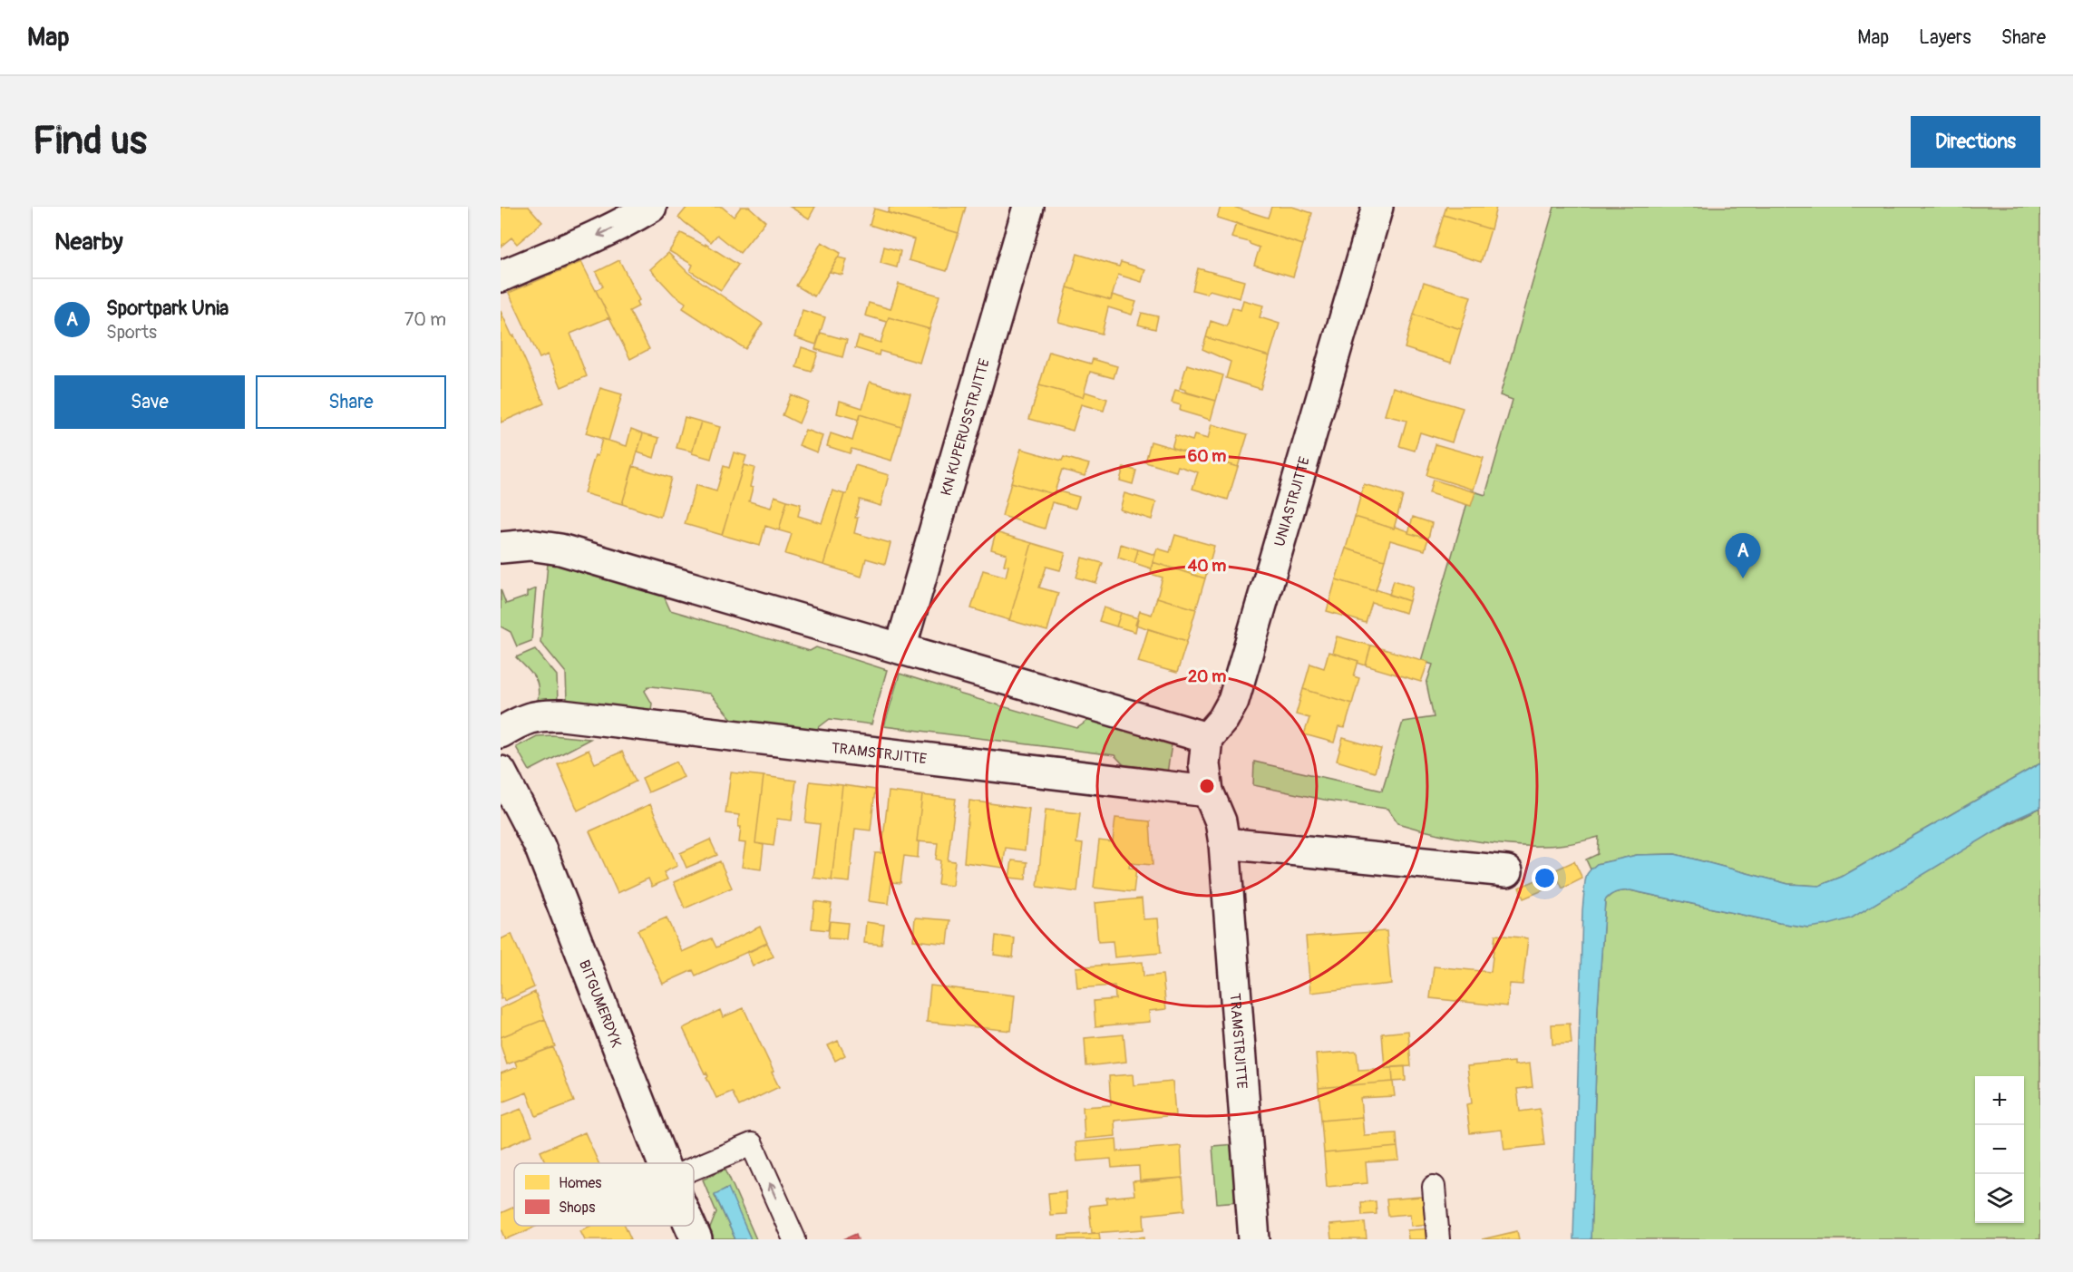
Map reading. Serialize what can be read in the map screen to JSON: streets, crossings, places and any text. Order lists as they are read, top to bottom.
{
  "streets": {
    "street": [
      "KN KUPERUSSTRJITTE",
      "UNIASTRJITTE",
      "TRAMSTRJITTE",
      "BITGUMERDYK"
    ]
  },
  "legend": ["Homes", "Shops"],
  "page": {
    "header": "Map",
    "nav": ["Map", "Layers", "Share"],
    "buttons": [
      "Directions",
      ["Save", "Share"]
    ],
    "title": "Find us",
    "heading": "Nearby",
    "list": [
      {
        "mark": "A",
        "name": "Sportpark Unia",
        "note": "Sports",
        "value": "70 m"
      }
    ],
    "pins": "A",
    "map_buttons": ["+", "−"]
  },
  "rings": ["60 m", "40 m", "20 m"]
}
